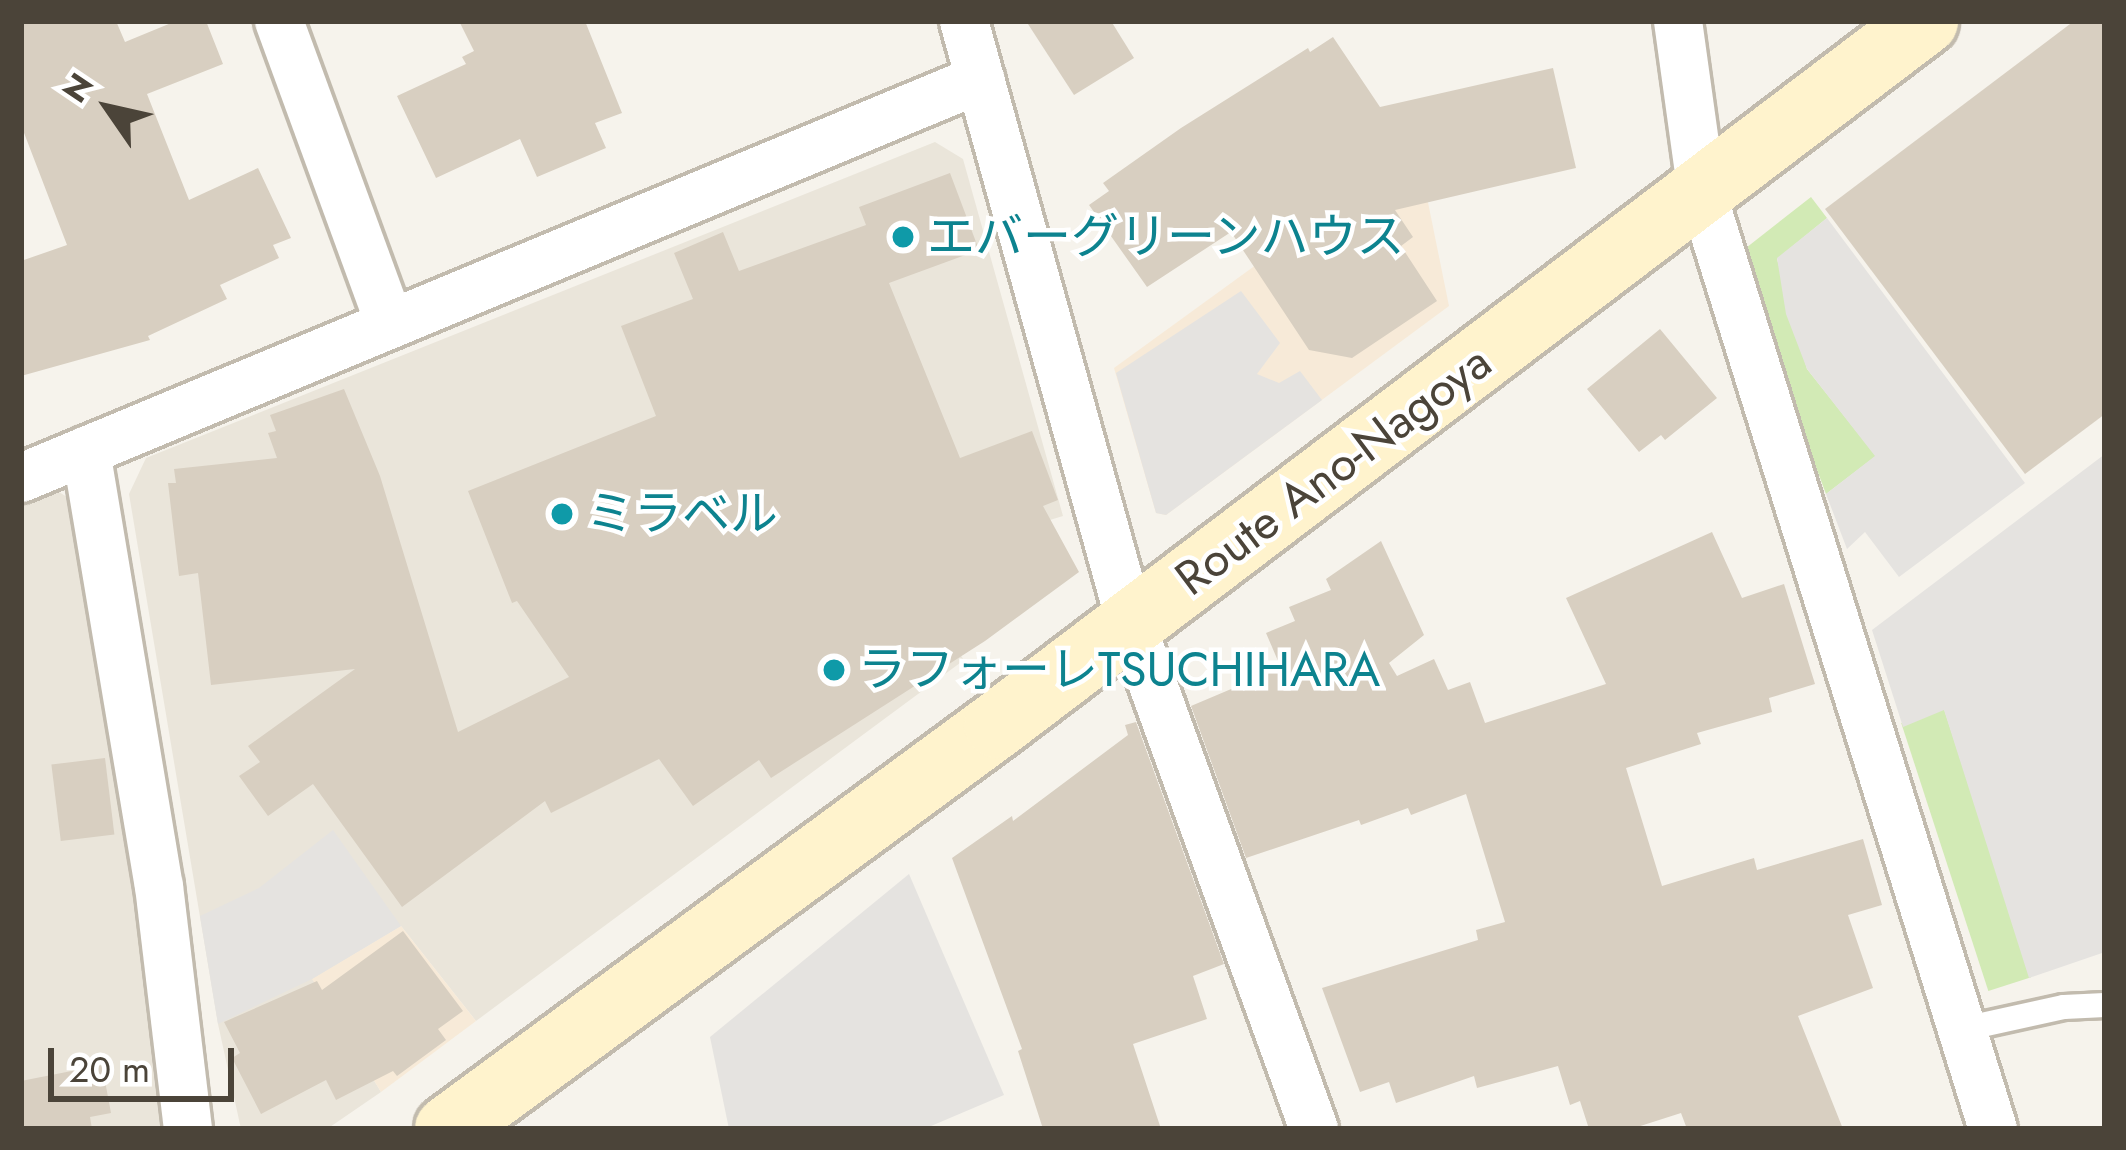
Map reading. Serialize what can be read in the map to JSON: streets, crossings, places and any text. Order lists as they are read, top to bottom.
{
  "streets": {
    "main road": ["Route Ano-Nagoya"]
  },
  "places": ["エバーグリーンハウス", "ミラベル", "ラフォーレTSUCHIHARA"],
  "scale_bar": "20 m",
  "north": "top left"
}
